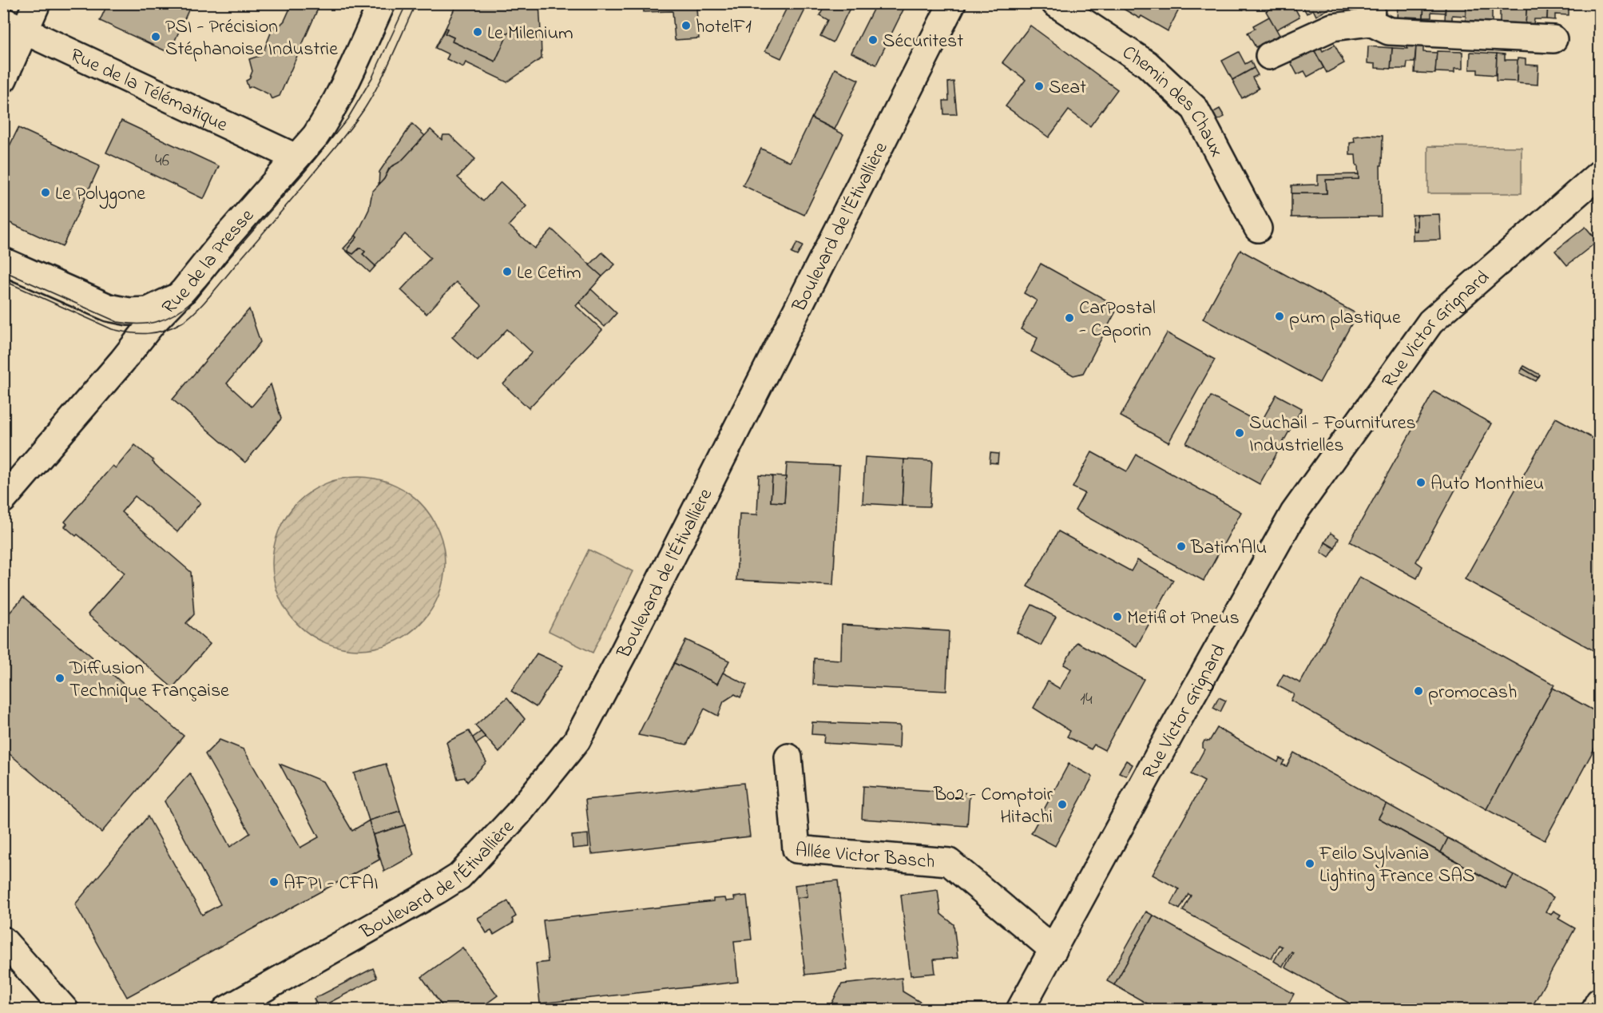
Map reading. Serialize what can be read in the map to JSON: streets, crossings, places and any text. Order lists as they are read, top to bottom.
{
  "streets": {
    "main road": [
      "Rue de la Télématique",
      "Chemin des Chaux",
      "Boulevard de l'Étivallière",
      "Rue de la Presse",
      "Rue Victor Grignard",
      "Allée Victor Basch"
    ]
  },
  "crossings": [
    ["Rue de la Télématique", "Rue de la Presse"],
    ["Rue Victor Grignard", "Allée Victor Basch"]
  ],
  "places": [
    "hotelF1",
    "Le Milenium",
    "PSI - Précision Stéphanoise Industrie",
    "Sécuritest",
    "Seat",
    "Le Polygone",
    "Le Cetim",
    "pum plastique",
    "CarPostal - Caporin",
    "Suchail - Fournitures Industrielles",
    "Auto Monthieu",
    "Batim'Alu",
    "Metifiot Pneus",
    "Diffusion Technique Française",
    "promocash",
    "B02 - Comptoir Hitachi",
    "Feilo Sylvania Lighting France SAS",
    "AFPI - CFAI"
  ],
  "house_numbers": ["46", "14"]
}
